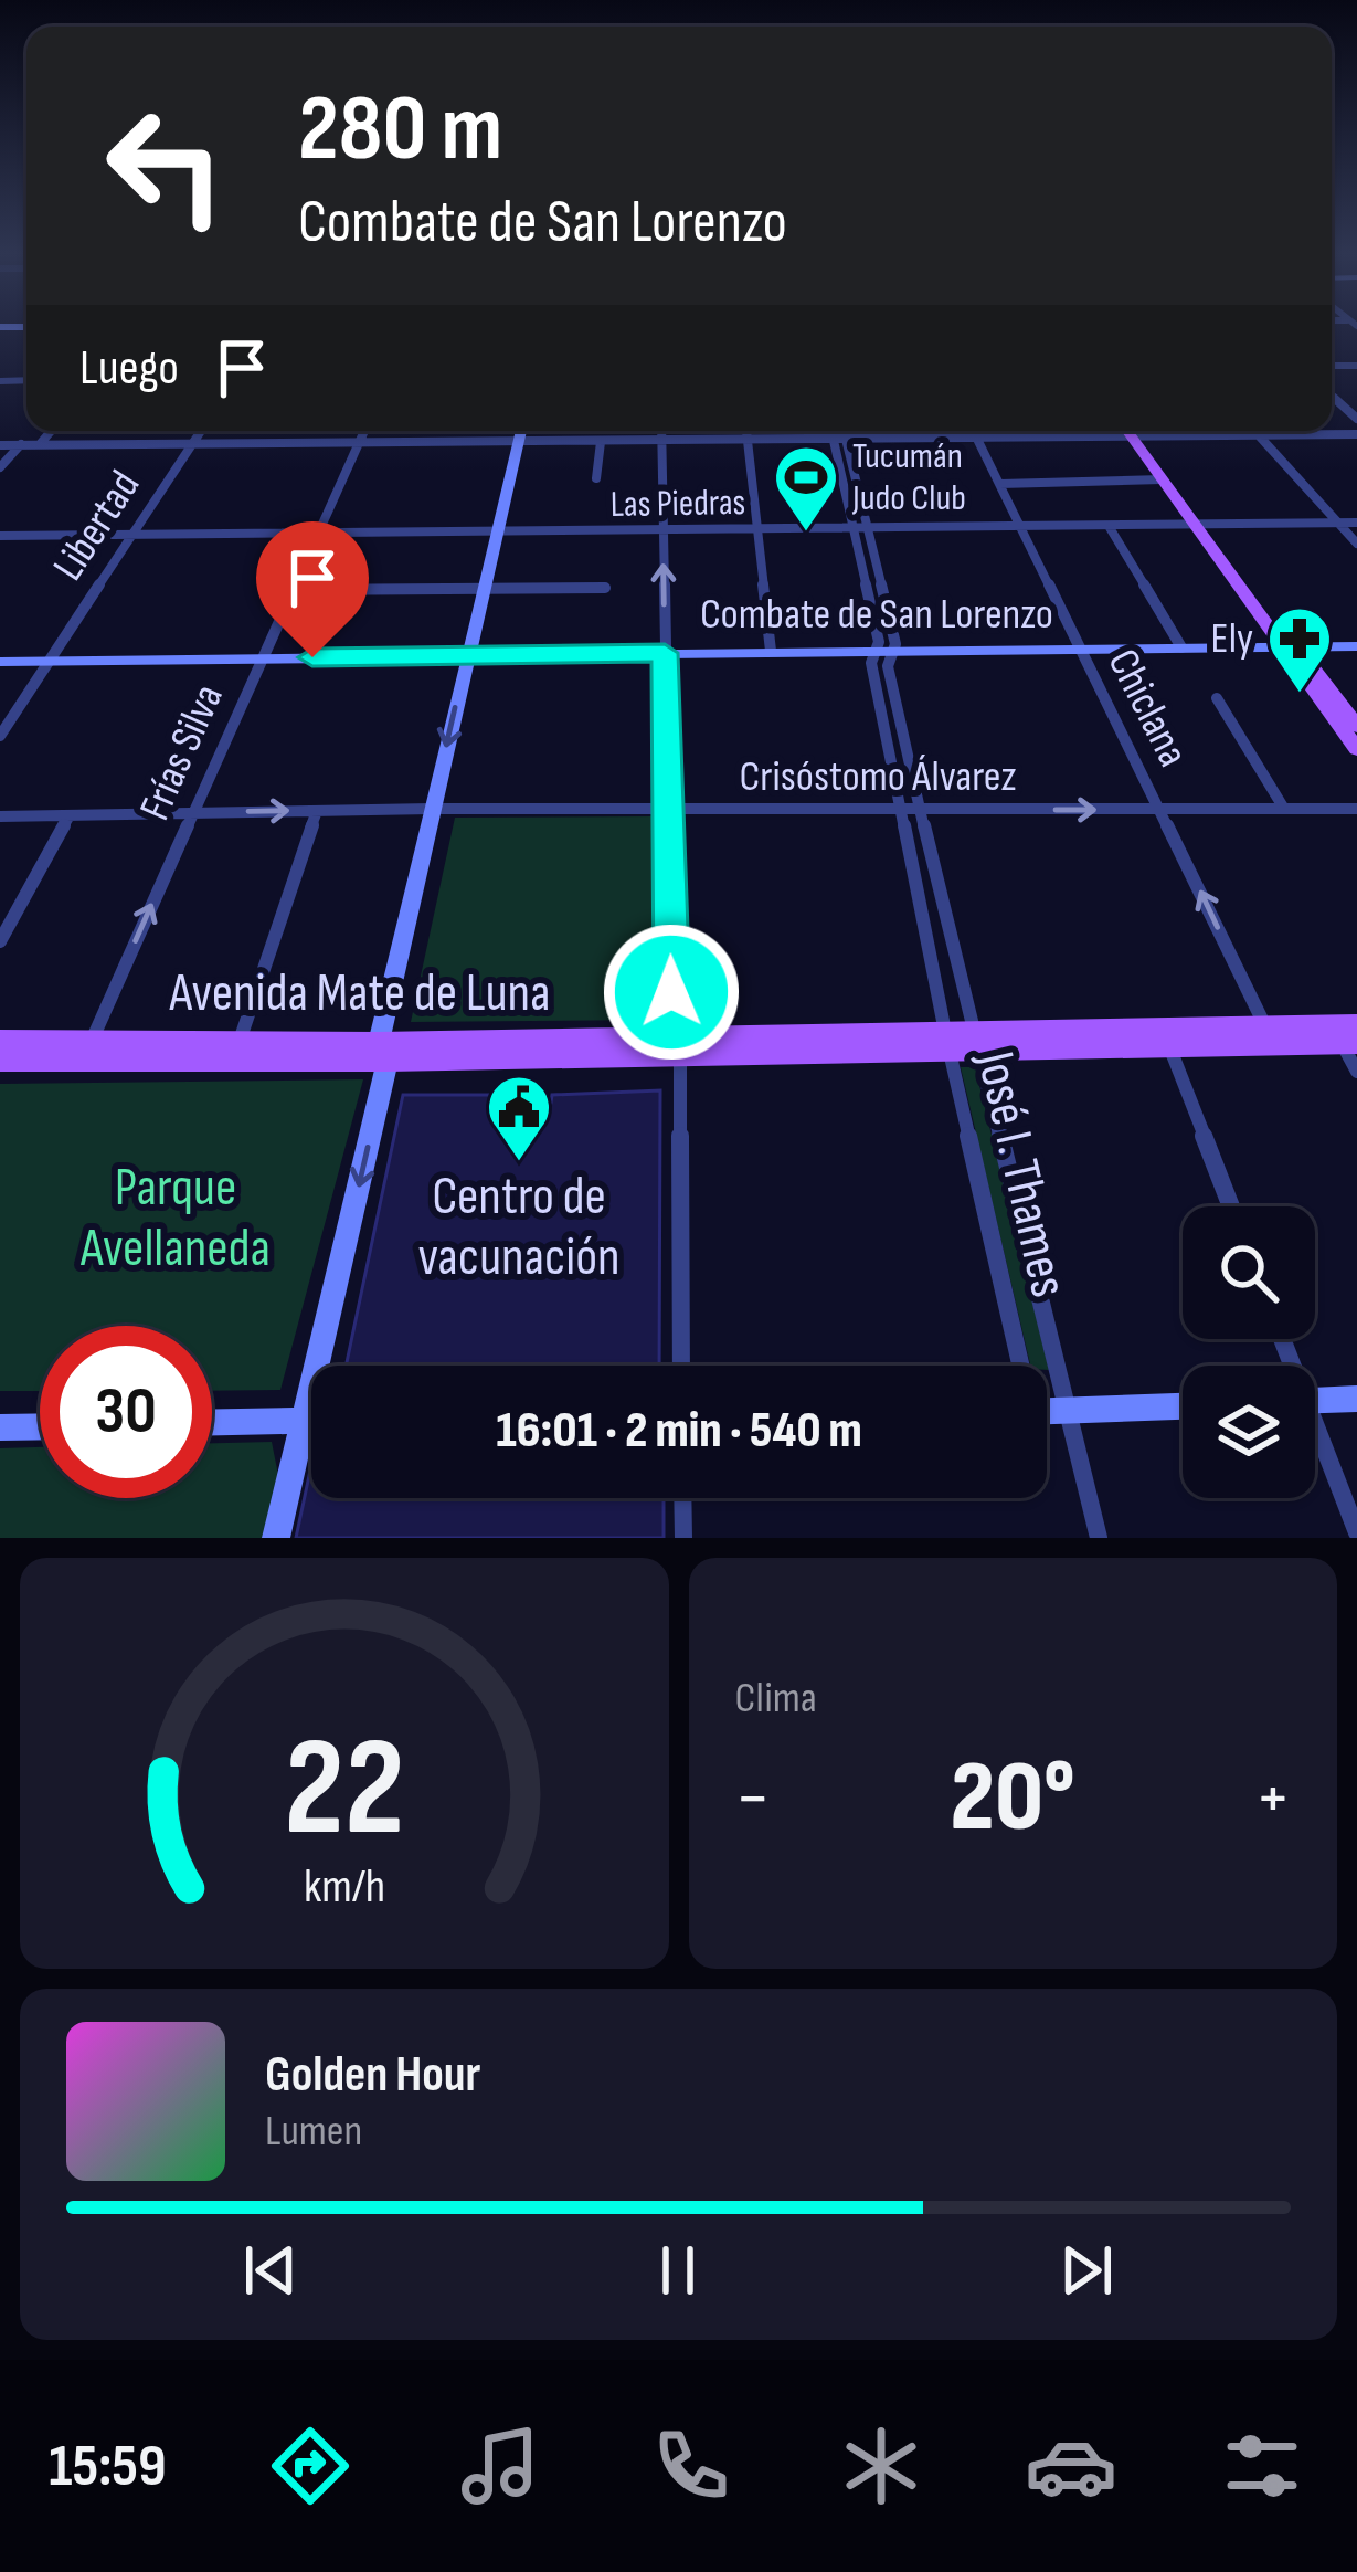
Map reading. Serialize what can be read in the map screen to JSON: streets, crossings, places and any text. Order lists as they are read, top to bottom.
{
  "streets": {
    "main road": ["Avenida Mate de Luna"],
    "street": [
      "Las Piedras",
      "Libertad",
      "Combate de San Lorenzo",
      "Chiclana",
      "Frías Silva",
      "Crisóstomo Álvarez",
      "José I. Thames"
    ]
  },
  "crossings": [
    ["Las Piedras", "Libertad"],
    ["Las Piedras", "Chiclana"],
    ["Las Piedras", "Frías Silva"],
    ["Libertad", "Combate de San Lorenzo"],
    ["Combate de San Lorenzo", "Chiclana"],
    ["Combate de San Lorenzo", "Frías Silva"],
    ["Combate de San Lorenzo", "José I. Thames"],
    ["Chiclana", "Crisóstomo Álvarez"],
    ["Chiclana", "Avenida Mate de Luna"],
    ["Frías Silva", "Crisóstomo Álvarez"],
    ["Frías Silva", "Avenida Mate de Luna"],
    ["Crisóstomo Álvarez", "José I. Thames"],
    ["Avenida Mate de Luna", "José I. Thames"]
  ],
  "one_way": ["Chiclana", "Frías Silva"],
  "parks": ["Parque Avellaneda"],
  "places": {
    "sports": ["Tucumán Judo Club"],
    "pharmacy": ["Ely"],
    "public building": ["Centro de vacunación"]
  },
  "page": {
    "turn": ["280 m", "Combate de San Lorenzo"],
    "then": "Luego",
    "limit": "30",
    "trip": "16:01 · 2 min · 540 m",
    "tile": "Clima",
    "heat": ["−", "20°", "+"],
    "song": ["Golden Hour", "Lumen"],
    "tabs": "15:59",
    "gauge": ["22", "km/h"]
  }
}
